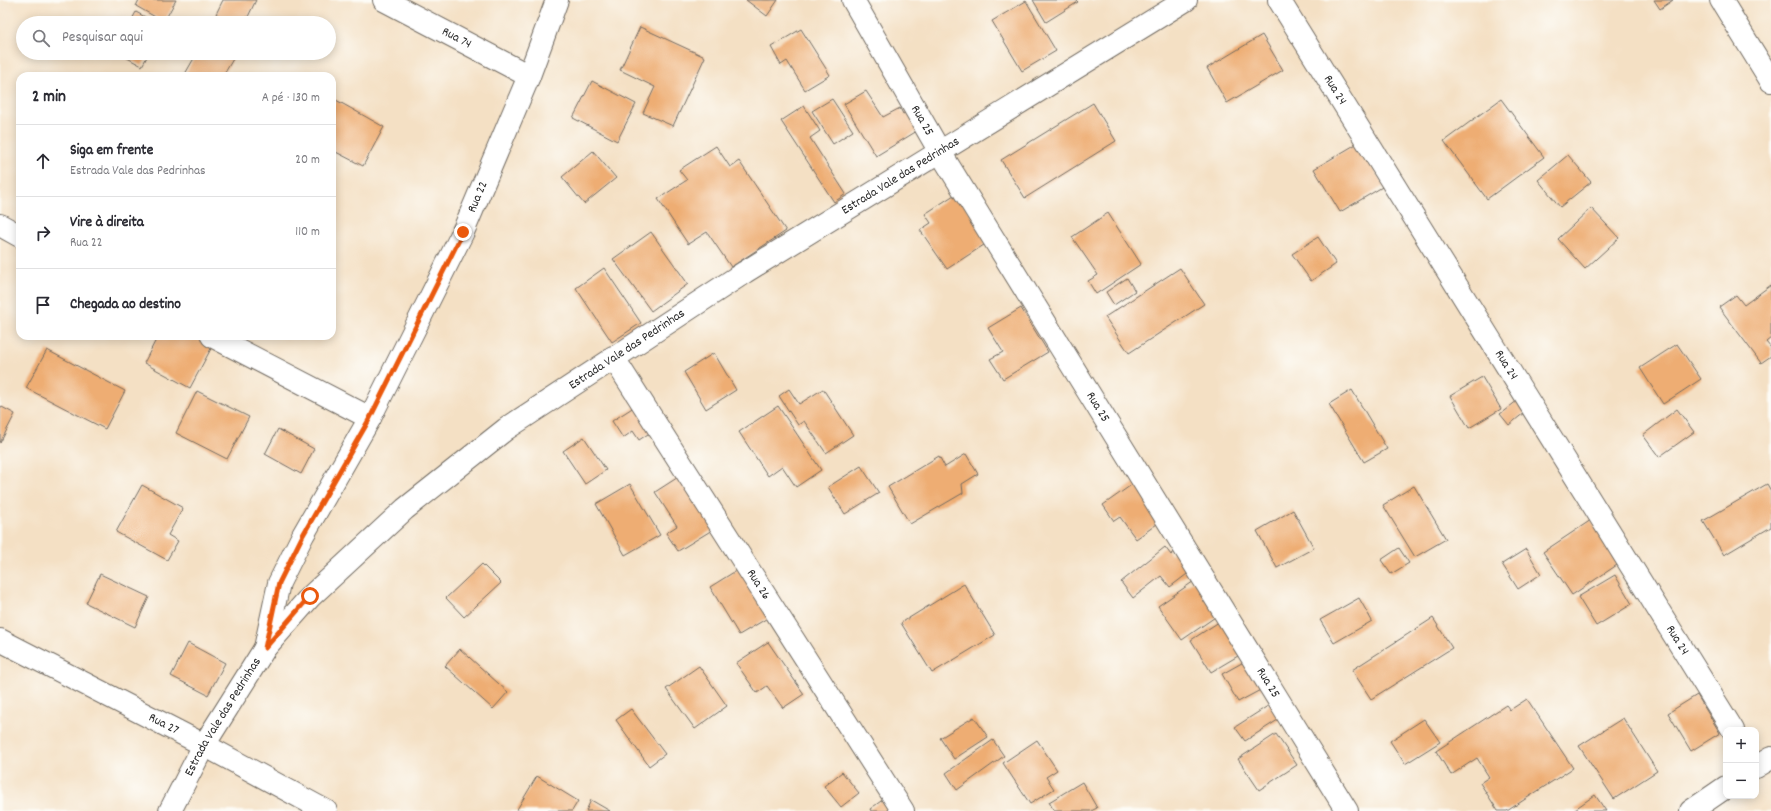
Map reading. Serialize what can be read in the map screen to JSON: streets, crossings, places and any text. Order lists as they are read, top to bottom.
{
  "streets": {
    "street": [
      "Rua 74",
      "Rua 24",
      "Rua 25",
      "Estrada Vale das Pedrinhas",
      "Rua 22",
      "Rua 26",
      "Rua 27"
    ]
  },
  "crossings": [
    ["Rua 74", "Rua 22"],
    ["Rua 25", "Estrada Vale das Pedrinhas"],
    ["Estrada Vale das Pedrinhas", "Rua 22"],
    ["Estrada Vale das Pedrinhas", "Rua 26"],
    ["Estrada Vale das Pedrinhas", "Rua 27"]
  ],
  "page": {
    "search": "Pesquisar aqui",
    "heading": ["2 min", "A pé · 130 m"],
    "list": [
      ["Siga em frente", "Estrada Vale das Pedrinhas", "20 m"],
      ["Vire à direita", "Rua 22", "110 m"],
      "Chegada ao destino"
    ],
    "map_buttons": ["+", "−"]
  }
}
